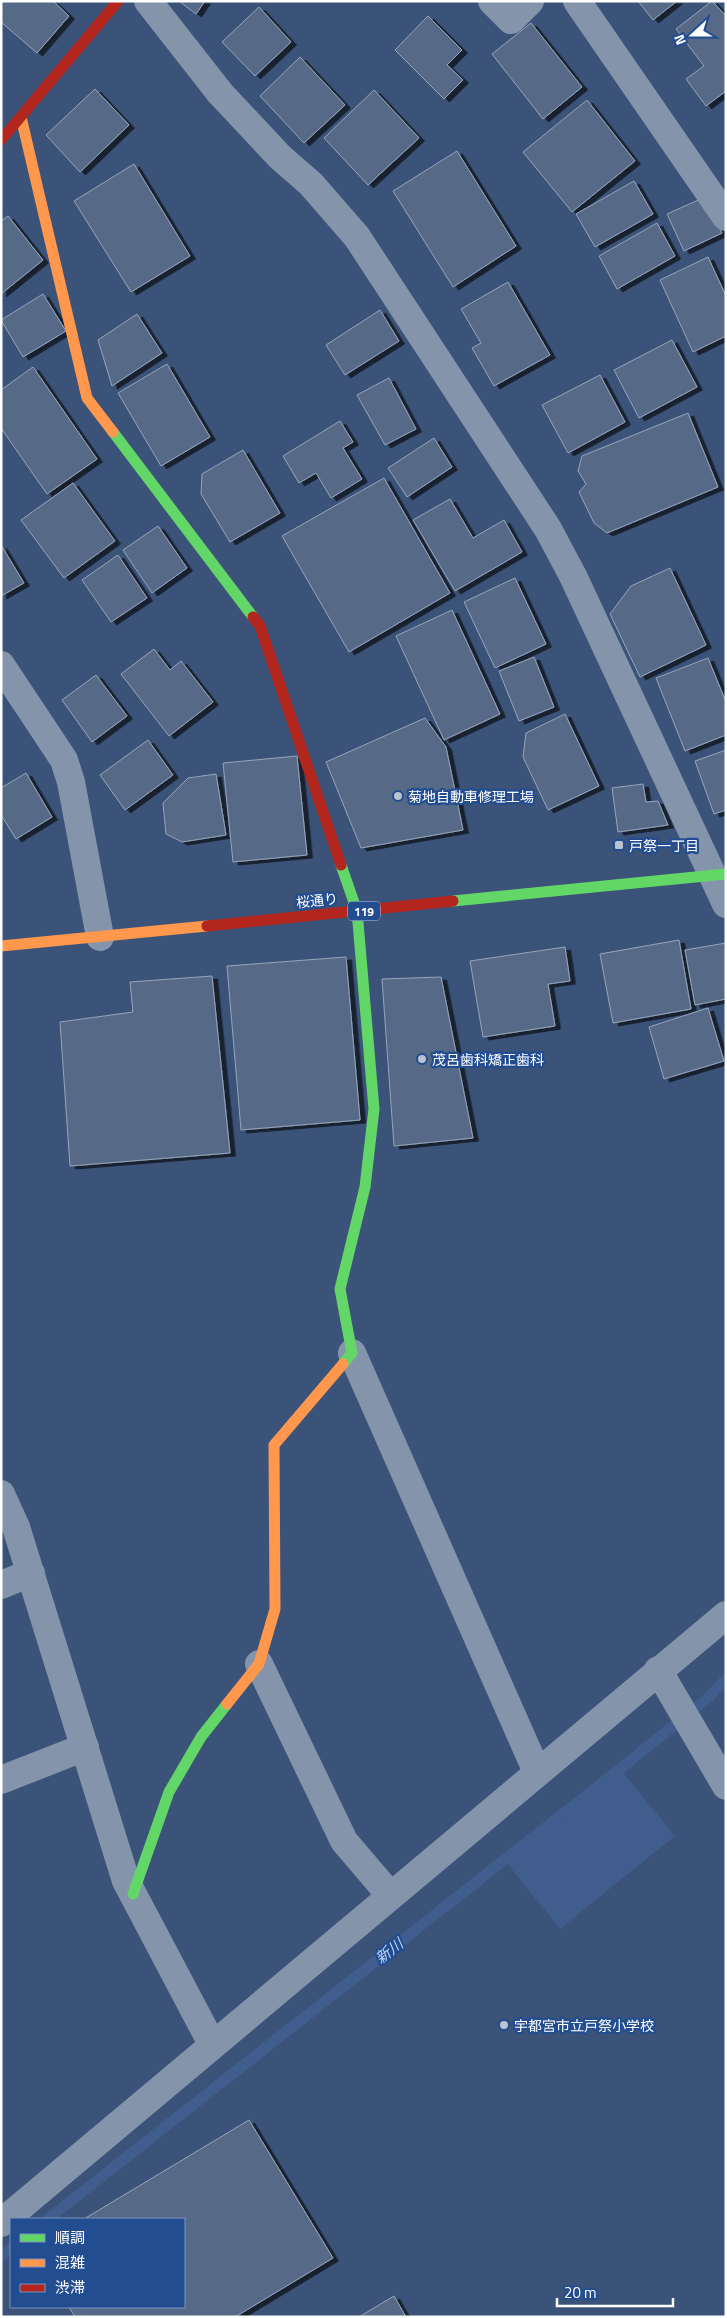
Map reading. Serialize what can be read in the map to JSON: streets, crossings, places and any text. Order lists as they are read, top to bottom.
{
  "streets": {
    "main road": ["桜通り", "119"]
  },
  "water": ["新川"],
  "places": {
    "other": ["菊地自動車修理工場", "茂呂歯科矯正歯科", "宇都宮市立戸祭小学校"],
    "transit": ["戸祭一丁目"]
  },
  "legend": ["順調", "混雑", "渋滞"],
  "scale_bar": "20 m",
  "north": "left"
}
